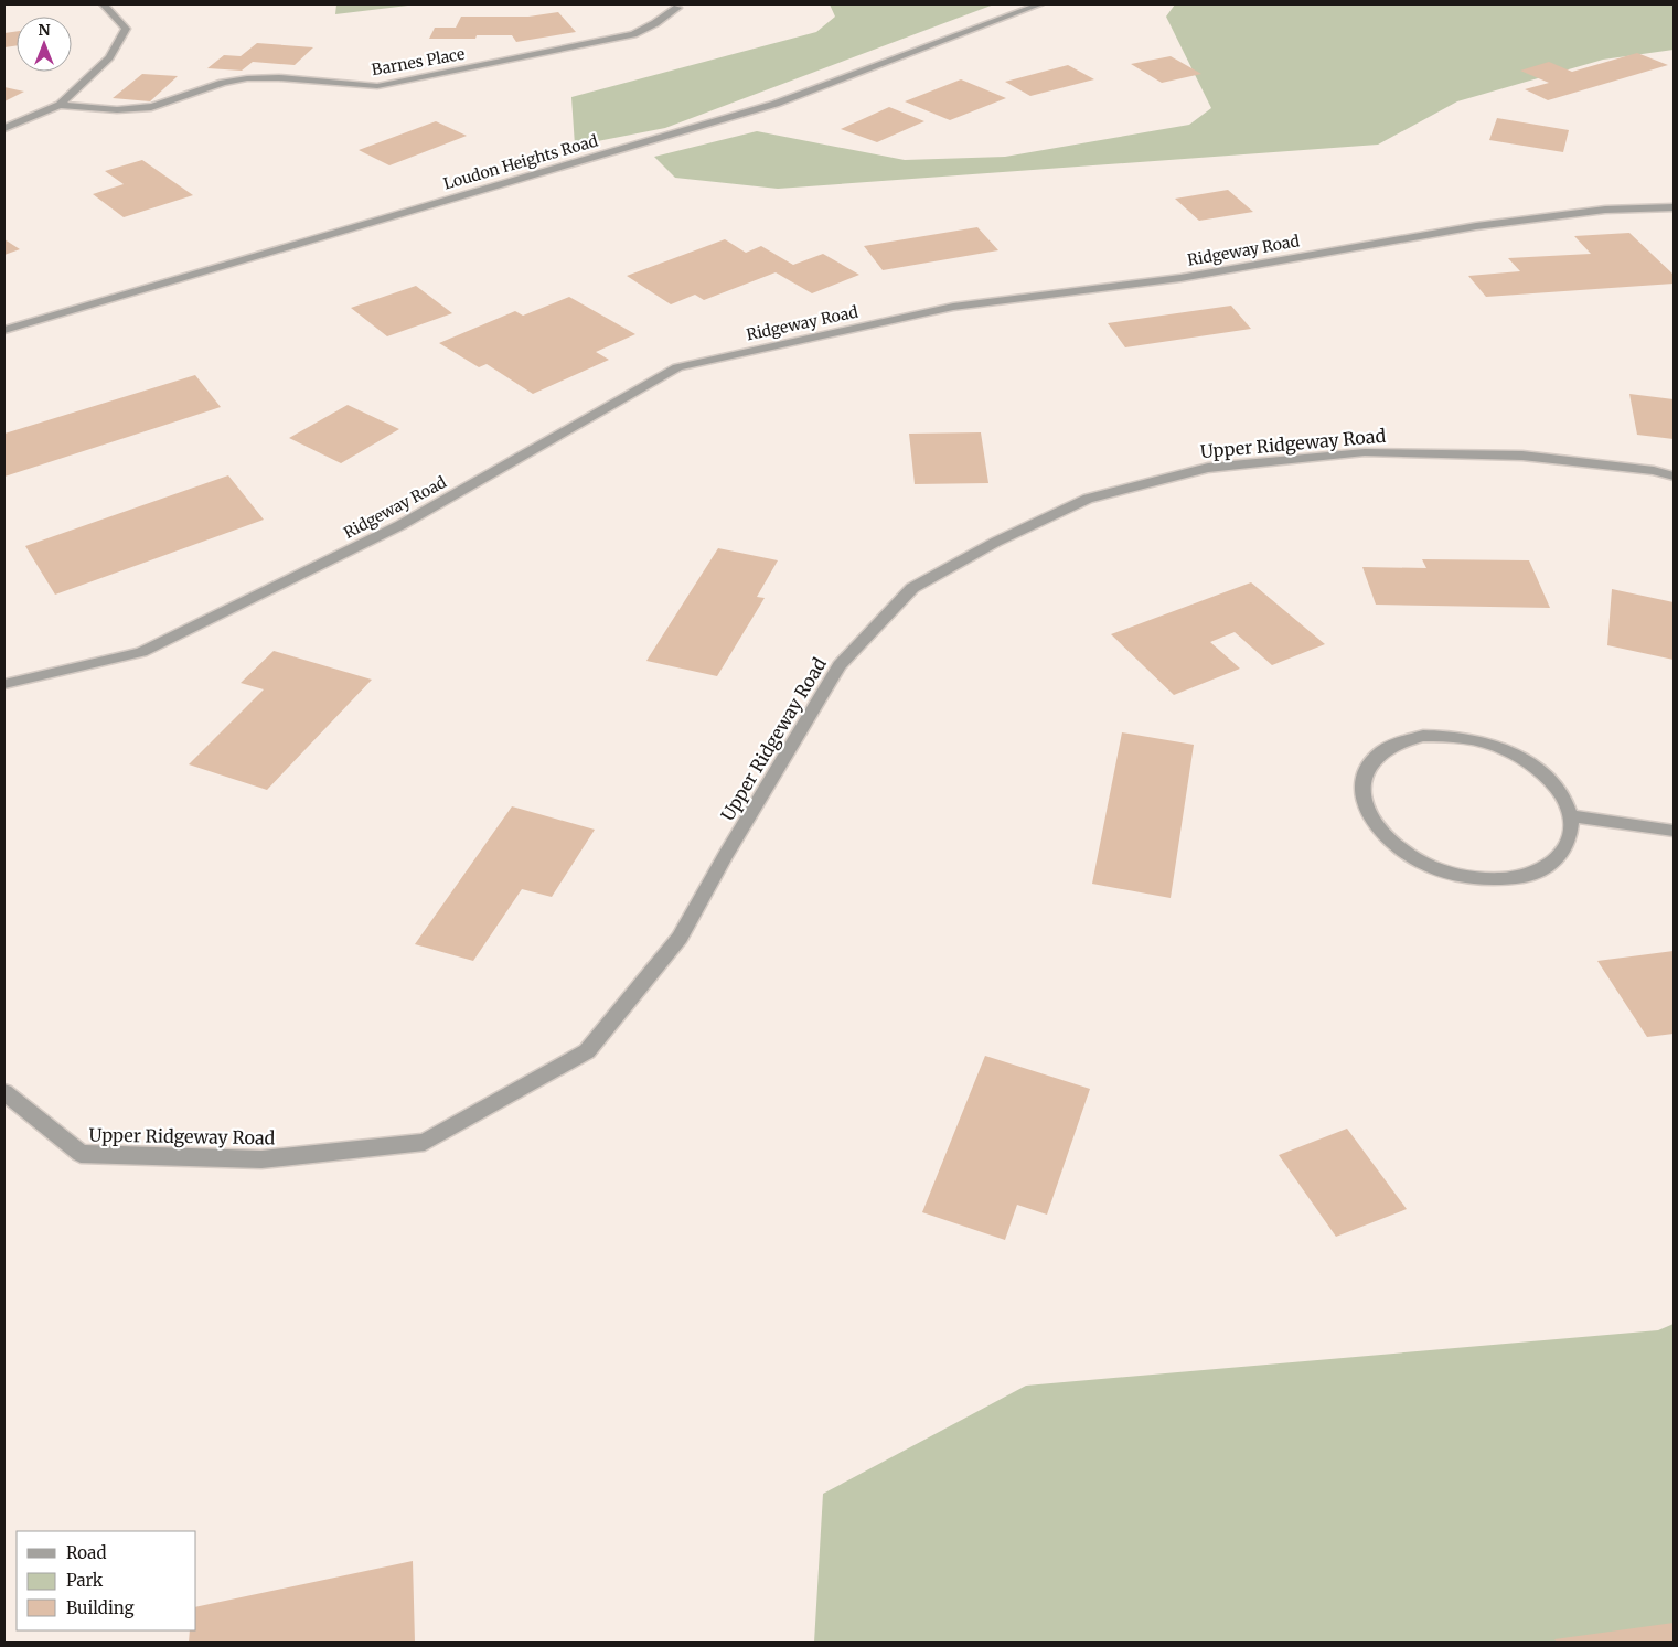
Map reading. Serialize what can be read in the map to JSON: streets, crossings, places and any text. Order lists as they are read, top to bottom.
{
  "streets": {
    "street": [
      "Barnes Place",
      "Loudon Heights Road",
      "Ridgeway Road",
      "Upper Ridgeway Road"
    ]
  },
  "legend": ["Road", "Park", "Building"],
  "north": "top"
}
